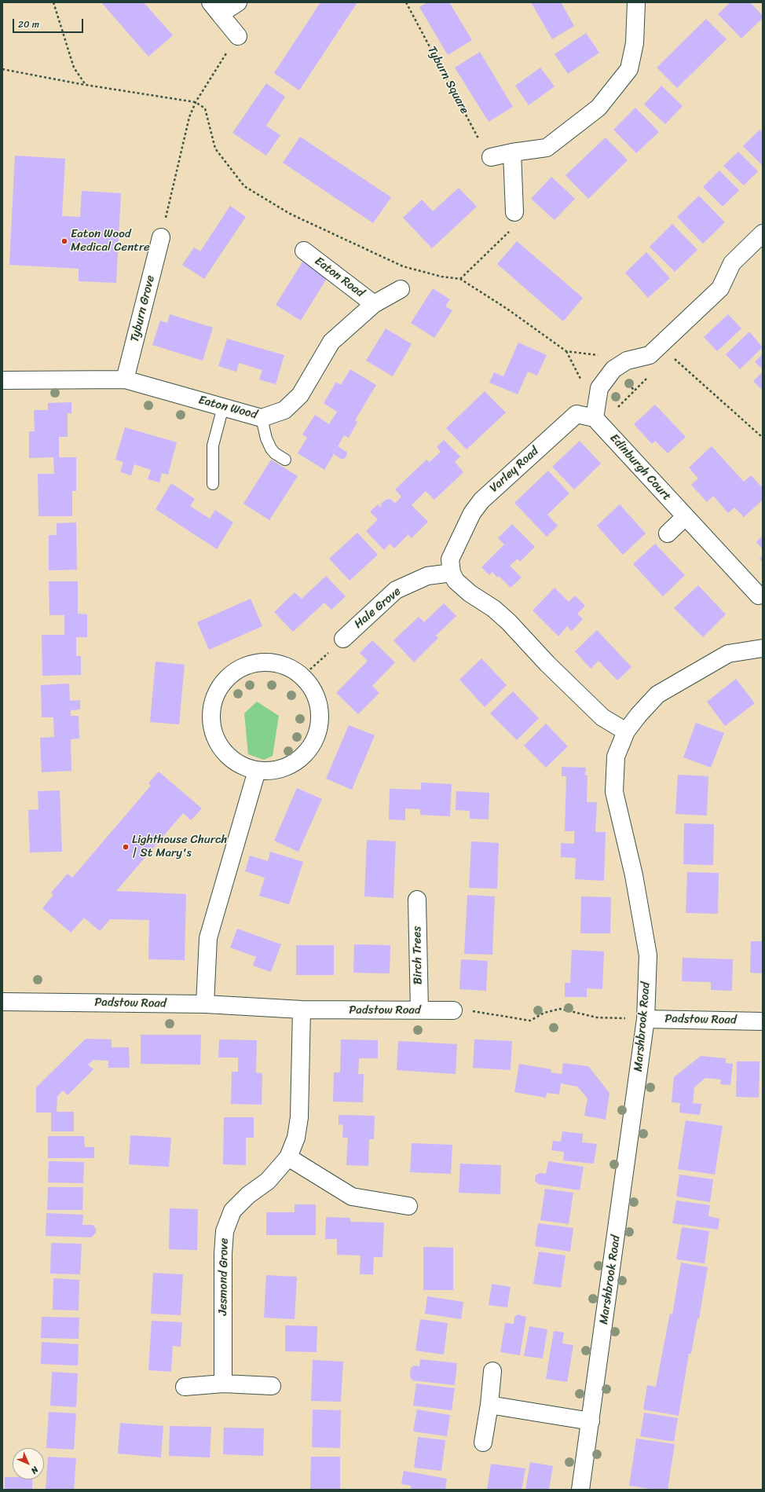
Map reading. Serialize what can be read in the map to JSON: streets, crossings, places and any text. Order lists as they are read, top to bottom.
{
  "streets": {
    "street": [
      "Eaton Road",
      "Tyburn Grove",
      "Eaton Wood",
      "Edinburgh Court",
      "Varley Road",
      "Hale Grove",
      "Birch Trees",
      "Padstow Road",
      "Marshbrook Road",
      "Jesmond Grove"
    ],
    "path": ["Tyburn Square"]
  },
  "crossings": [
    ["Eaton Road", "Eaton Wood"],
    ["Tyburn Grove", "Eaton Wood"],
    ["Edinburgh Court", "Varley Road"],
    ["Varley Road", "Hale Grove"],
    ["Birch Trees", "Padstow Road"],
    ["Padstow Road", "Marshbrook Road"],
    ["Padstow Road", "Jesmond Grove"]
  ],
  "places": ["Eaton Wood Medical Centre", "Lighthouse Church | St Mary's"],
  "scale_bar": "20 m",
  "north": "bottom right"
}
